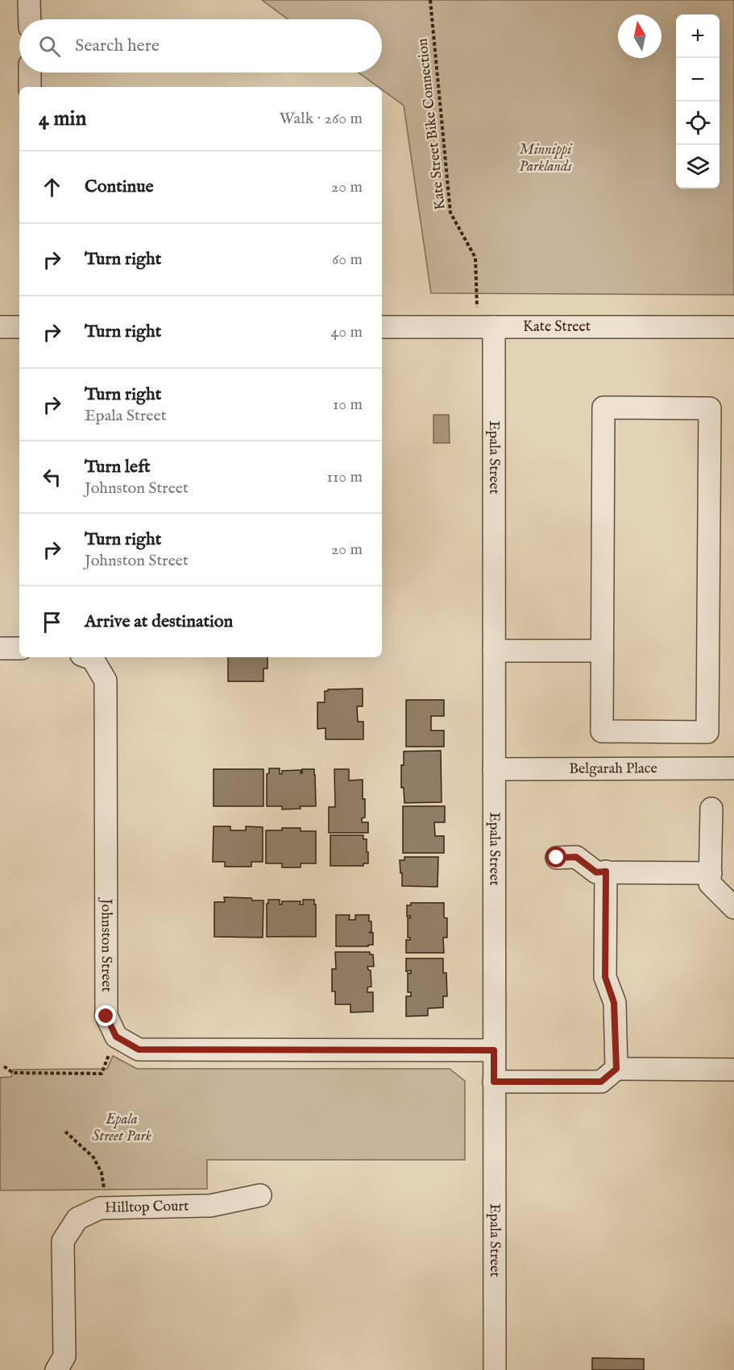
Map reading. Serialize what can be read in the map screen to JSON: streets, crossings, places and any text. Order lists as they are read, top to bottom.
{
  "streets": {
    "street": [
      "Kate Street",
      "Epala Street",
      "Belgarah Place",
      "Johnston Street",
      "Hilltop Court"
    ],
    "path": ["Kate Street Bike Connection"]
  },
  "crossings": [
    ["Kate Street Bike Connection", "Kate Street"],
    ["Kate Street Bike Connection", "Epala Street"],
    ["Kate Street", "Epala Street"],
    ["Epala Street", "Belgarah Place"]
  ],
  "parks": ["Minnippi Parklands", "Epala Street Park"],
  "north": "top",
  "page": {
    "map_buttons": ["+", "−"],
    "search": "Search here",
    "heading": ["4 min", "Walk · 260 m"],
    "list": [
      ["Continue", "20 m"],
      ["Turn right", "60 m"],
      ["Turn right", "40 m"],
      ["Turn right", "Epala Street", "10 m"],
      ["Turn left", "Johnston Street", "110 m"],
      ["Turn right", "Johnston Street", "20 m"],
      "Arrive at destination"
    ]
  }
}
